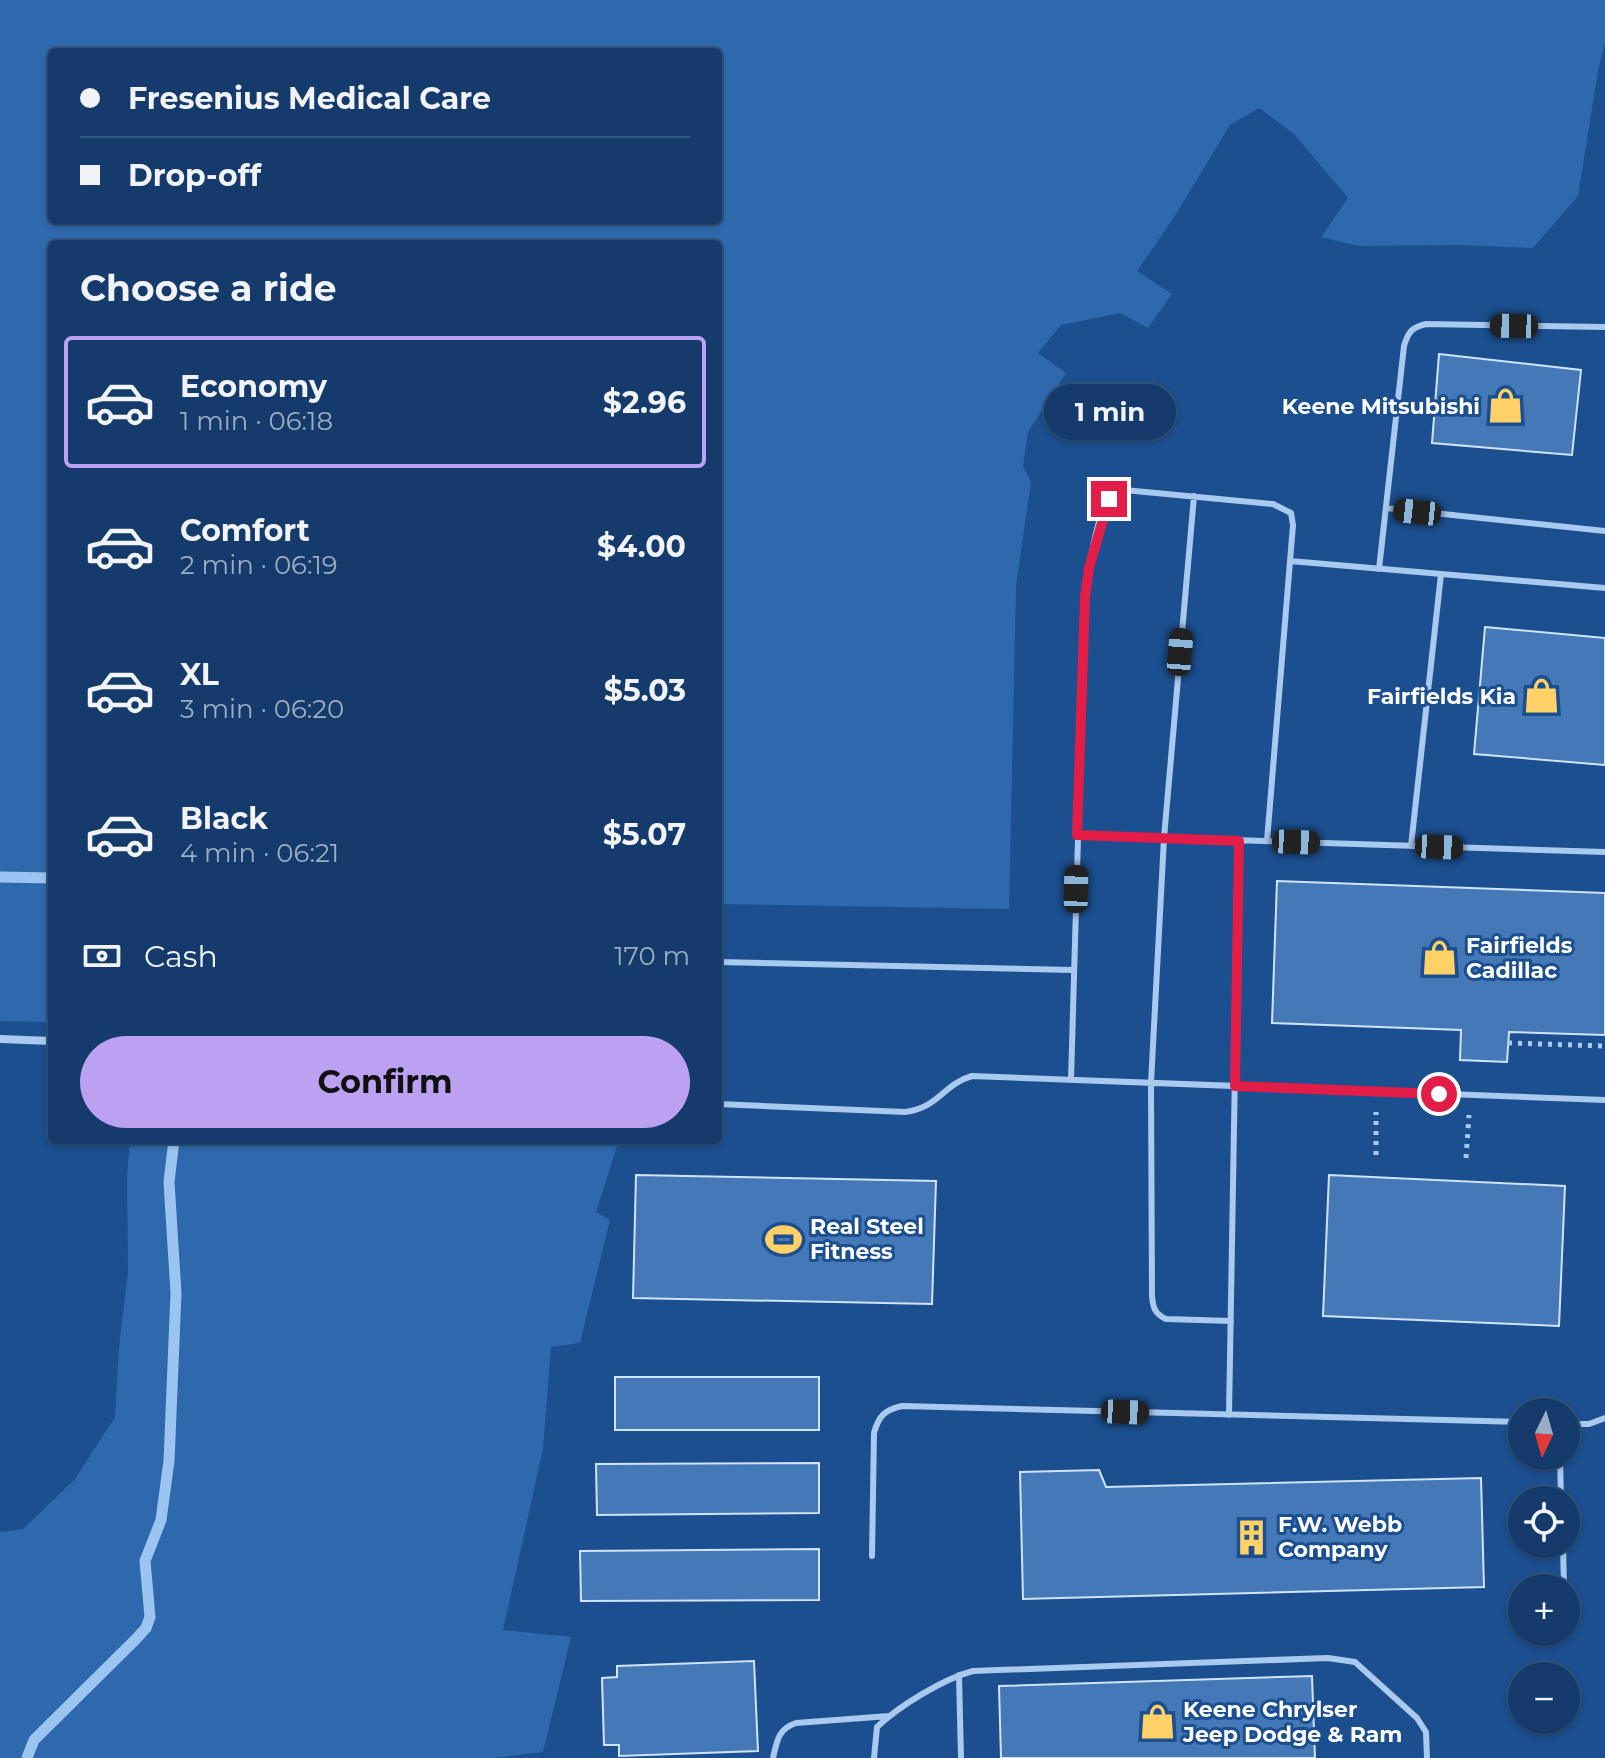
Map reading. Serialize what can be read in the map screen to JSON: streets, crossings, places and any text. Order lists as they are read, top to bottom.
{
  "places": {
    "shop": [
      "Keene Mitsubishi",
      "Fairfields Kia",
      "Fairfields Cadillac",
      "Keene Chrylser Jeep Dodge & Ram"
    ],
    "sports": ["Real Steel Fitness"],
    "building": ["F.W. Webb Company"]
  },
  "north": "bottom",
  "page": {
    "banner": ["Fresenius Medical Care", "Drop-off"],
    "heading": "Choose a ride",
    "list": [
      {
        "name": "Economy",
        "note": "1 min · 06:18",
        "value": "$2.96"
      },
      {
        "name": "Comfort",
        "note": "2 min · 06:19",
        "value": "$4.00"
      },
      {
        "name": "XL",
        "note": "3 min · 06:20",
        "value": "$5.03"
      },
      {
        "name": "Black",
        "note": "4 min · 06:21",
        "value": "$5.07"
      }
    ],
    "bubble": "1 min",
    "pay": ["Cash", "170 m"],
    "buttons": "Confirm",
    "map_buttons": ["+", "−"]
  }
}
